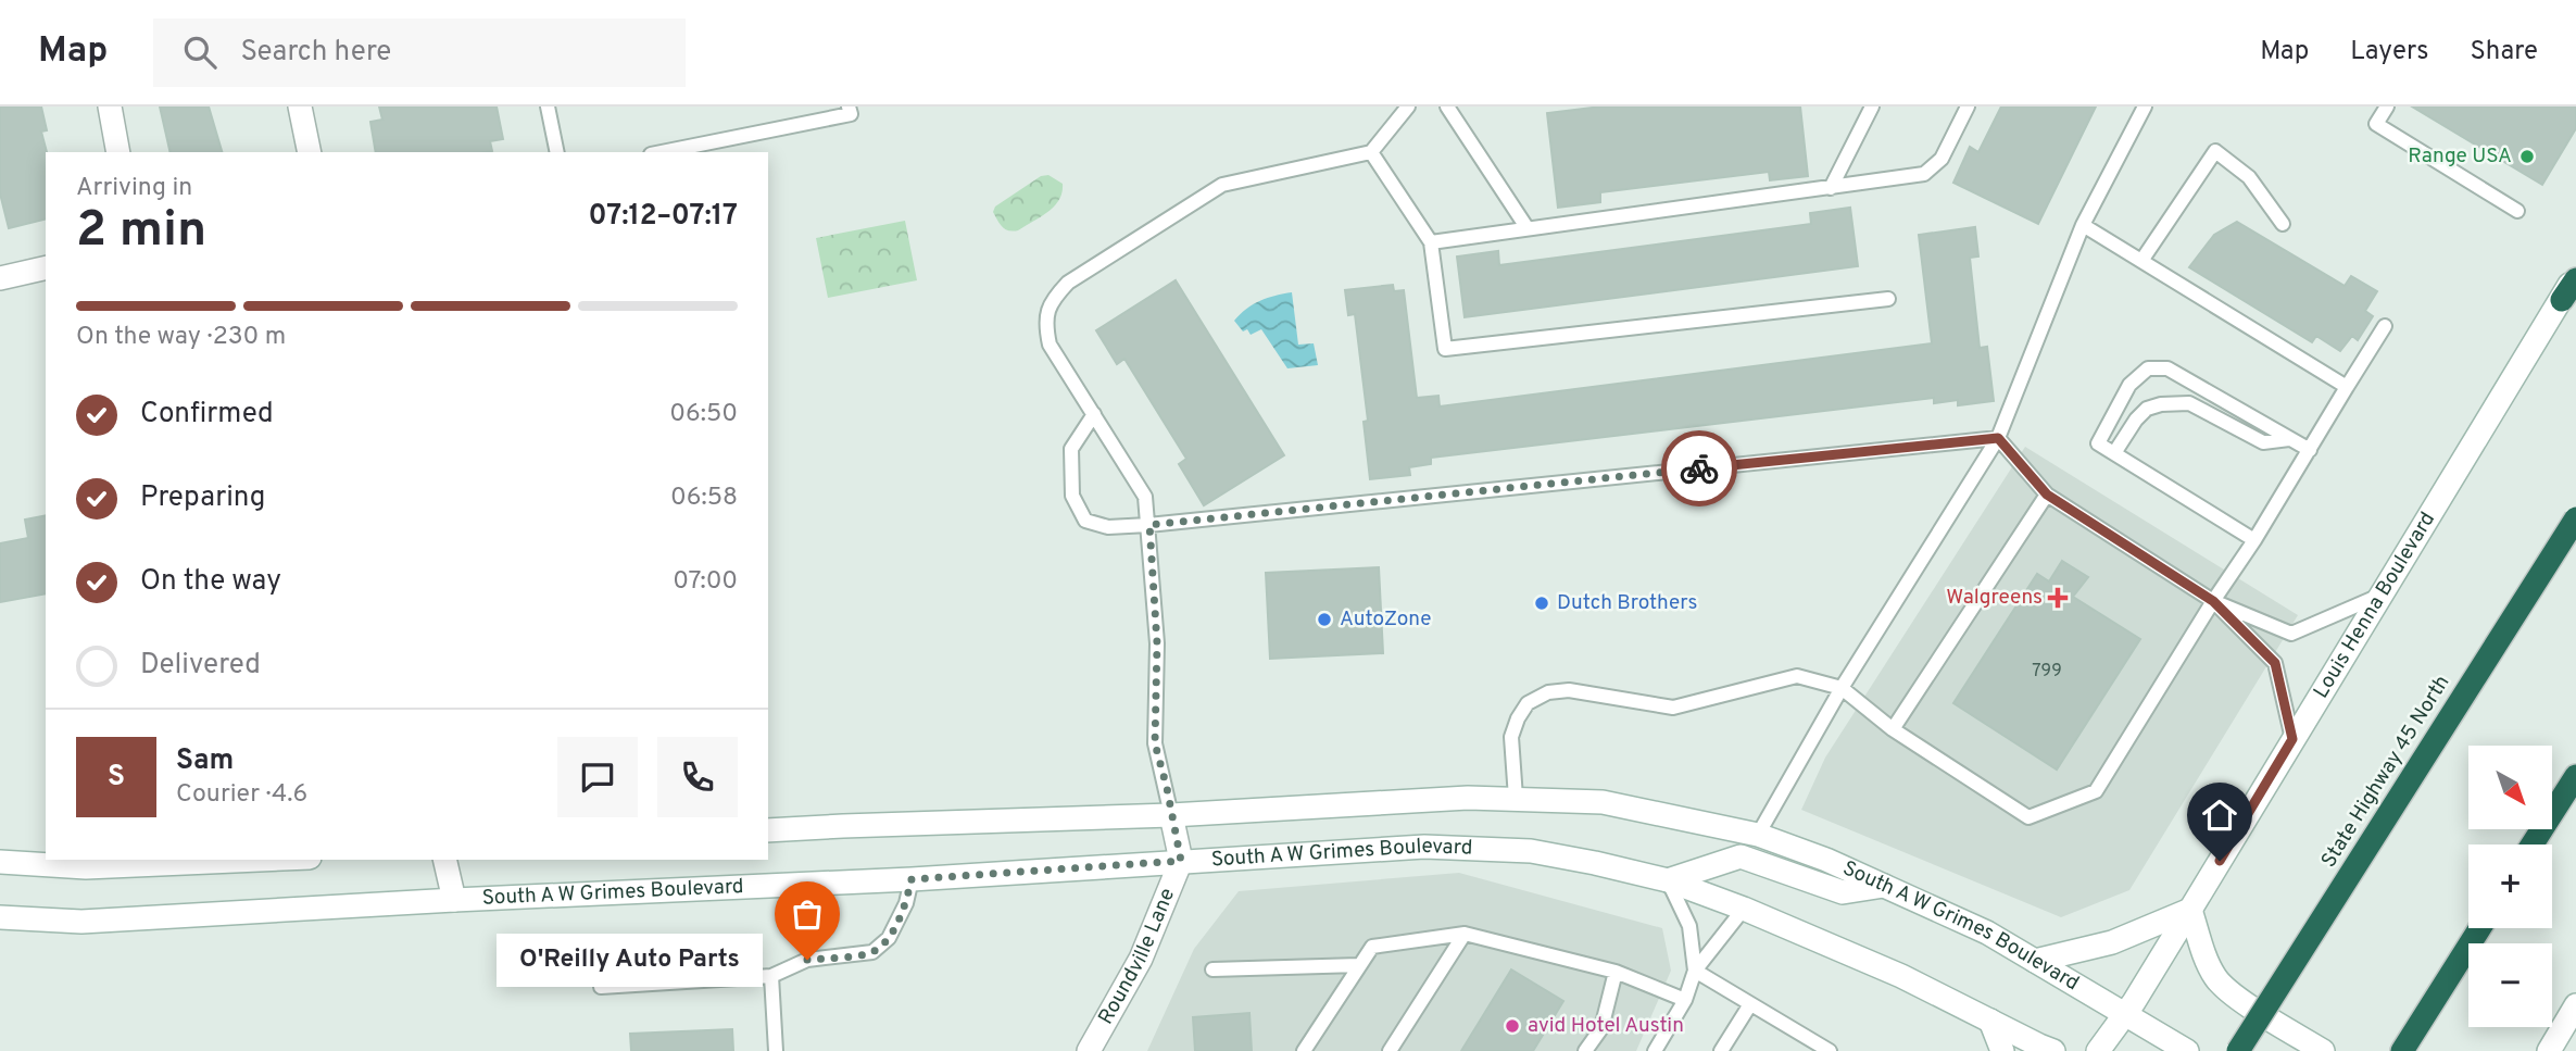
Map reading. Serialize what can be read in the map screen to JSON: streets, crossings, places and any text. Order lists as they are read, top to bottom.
{
  "streets": {
    "highway": ["State Highway 45 North"],
    "main road": ["Louis Henna Boulevard", "South A W Grimes Boulevard", "Roundville Lane"]
  },
  "crossings": [
    ["Louis Henna Boulevard", "South A W Grimes Boulevard"],
    ["South A W Grimes Boulevard", "Roundville Lane"]
  ],
  "places": {
    "other": [
      "Range USA",
      "Dutch Brothers",
      "AutoZone",
      "O'Reilly Auto Parts",
      "avid Hotel Austin"
    ],
    "health": ["Walgreens"]
  },
  "house_numbers": ["799"],
  "north": "bottom right",
  "page": {
    "header": "Map",
    "search": "Search here",
    "nav": ["Map", "Layers", "Share"],
    "heading": ["2 min", "Arriving in", "07:12–07:17"],
    "panel": ["Sam", "Courier · 4.6"],
    "bar": "On the way · 230 m",
    "list": [
      ["Confirmed", "06:50"],
      ["Preparing", "06:58"],
      ["On the way", "07:00"],
      "Delivered"
    ],
    "round": "S",
    "map_buttons": ["+", "−"],
    "bubble": "O'Reilly Auto Parts"
  }
}
